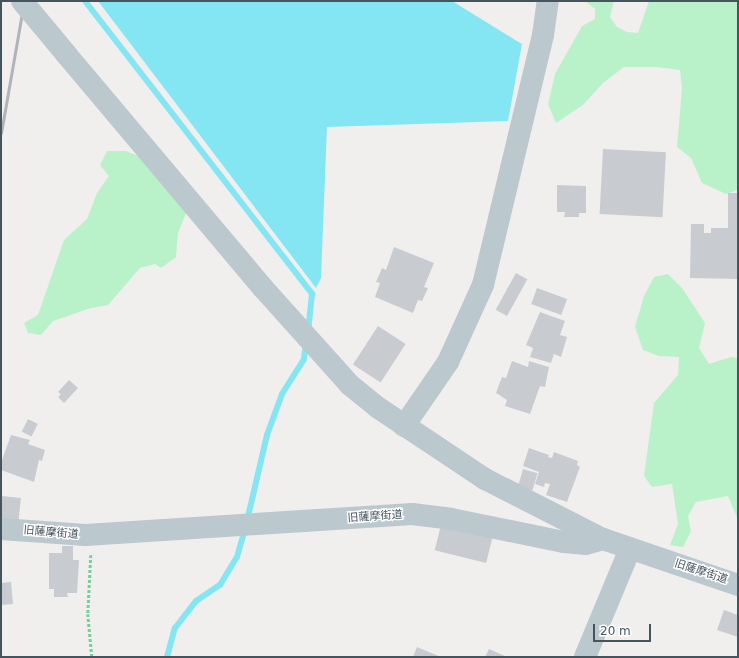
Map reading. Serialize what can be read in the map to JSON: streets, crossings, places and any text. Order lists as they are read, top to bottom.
{
  "streets": {
    "street": ["旧薩摩街道"]
  },
  "scale_bar": "20 m"
}
